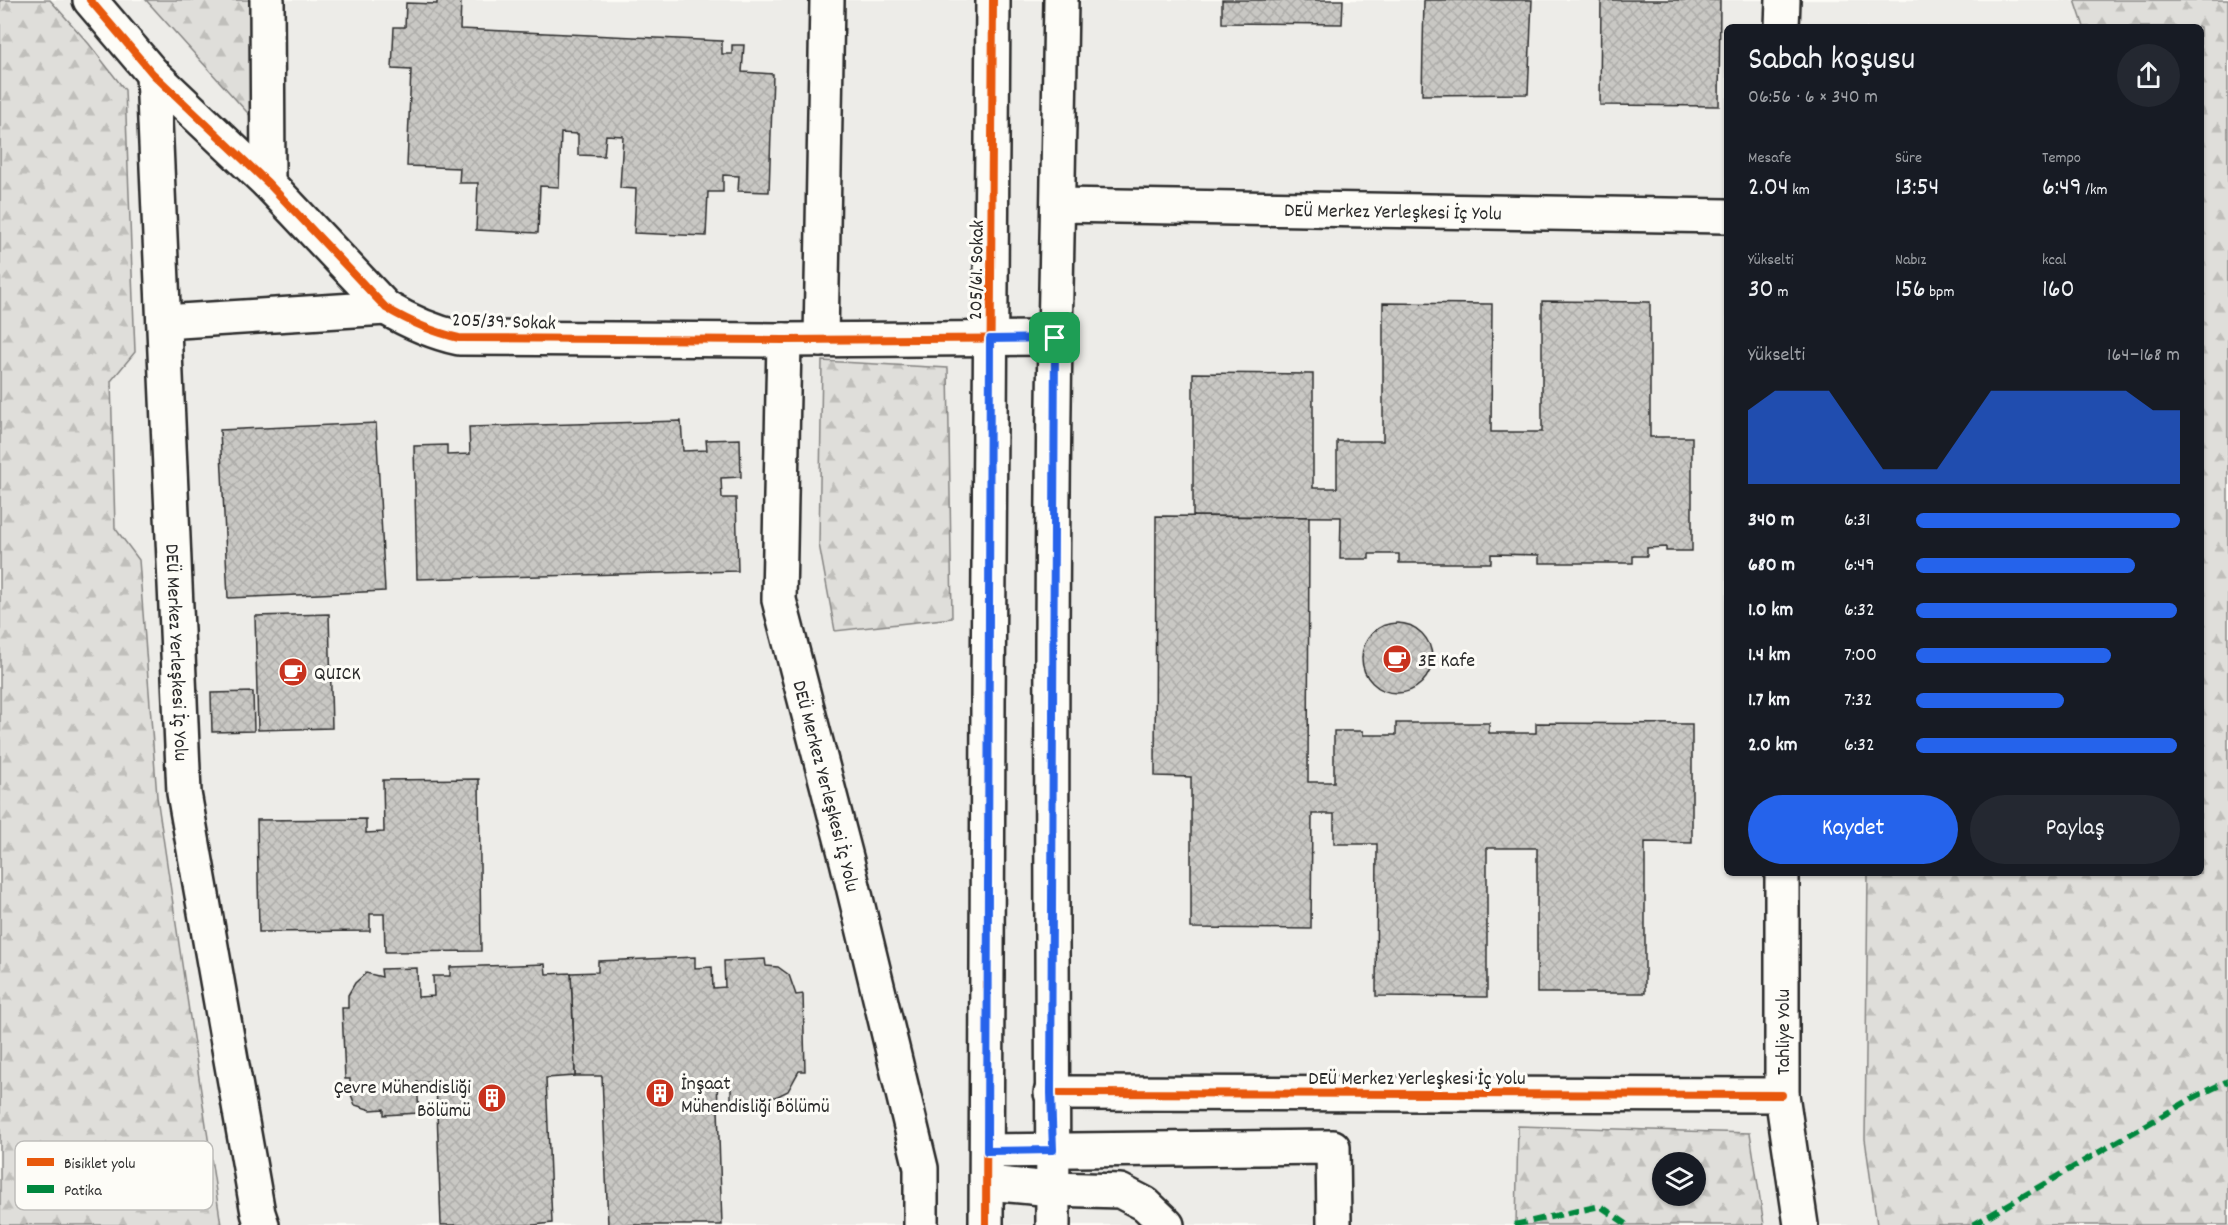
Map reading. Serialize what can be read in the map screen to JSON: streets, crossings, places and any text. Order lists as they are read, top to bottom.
{
  "streets": {
    "street": [
      "DEÜ Merkez Yerleşkesi İç Yolu",
      "205/61. Sokak",
      "205/39. Sokak",
      "Tahliye Yolu"
    ]
  },
  "crossings": [
    ["DEÜ Merkez Yerleşkesi İç Yolu", "205/39. Sokak"],
    ["DEÜ Merkez Yerleşkesi İç Yolu", "Tahliye Yolu"],
    ["205/61. Sokak", "205/39. Sokak"]
  ],
  "places": {
    "cafe": ["3E Kafe", "QUICK"],
    "building": ["İnşaat Mühendisliği Bölümü", "Çevre Mühendisliği Bölümü"]
  },
  "legend": ["Bisiklet yolu", "Patika"],
  "page": {
    "heading": ["Sabah koşusu", "06:56 · 6 × 340 m"],
    "stats": [
      ["Mesafe", "2.04 km"],
      ["Süre", "13:54"],
      ["Tempo", "6:49 /km"],
      ["Yükselti", "30 m"],
      ["Nabız", "156 bpm"],
      ["kcal", "160"]
    ],
    "chart": ["Yükselti", "164–168 m"],
    "list": [
      {
        "name": "340 m",
        "note": "6:31"
      },
      {
        "name": "680 m",
        "note": "6:49"
      },
      {
        "name": "1.0 km",
        "note": "6:32"
      },
      {
        "name": "1.4 km",
        "note": "7:00"
      },
      {
        "name": "1.7 km",
        "note": "7:32"
      },
      {
        "name": "2.0 km",
        "note": "6:32"
      }
    ],
    "buttons": ["Kaydet", "Paylaş"]
  }
}
